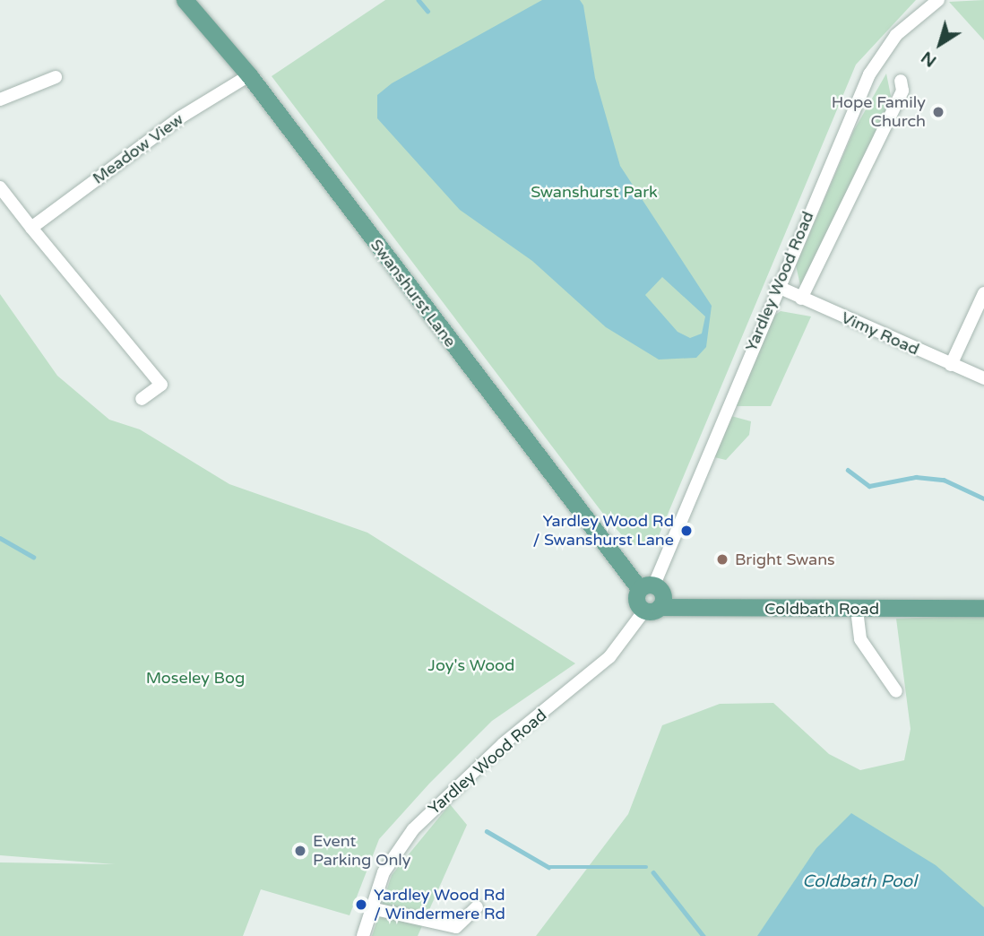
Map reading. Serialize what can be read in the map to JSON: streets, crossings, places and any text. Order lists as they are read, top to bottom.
{
  "streets": {
    "main road": ["Swanshurst Lane", "Coldbath Road"],
    "street": ["Meadow View", "Yardley Wood Road", "Vimy Road"]
  },
  "crossings": [
    ["Meadow View", "Swanshurst Lane"],
    ["Yardley Wood Road", "Swanshurst Lane"],
    ["Yardley Wood Road", "Vimy Road"],
    ["Yardley Wood Road", "Coldbath Road"]
  ],
  "water": ["Coldbath Pool"],
  "parks": ["Swanshurst Park", "Joy's Wood", "Moseley Bog"],
  "places": [
    "Hope Family Church",
    "Yardley Wood Rd / Swanshurst Lane",
    "Bright Swans",
    "Event Parking Only",
    "Yardley Wood Rd / Windermere Rd"
  ],
  "north": "bottom left"
}
